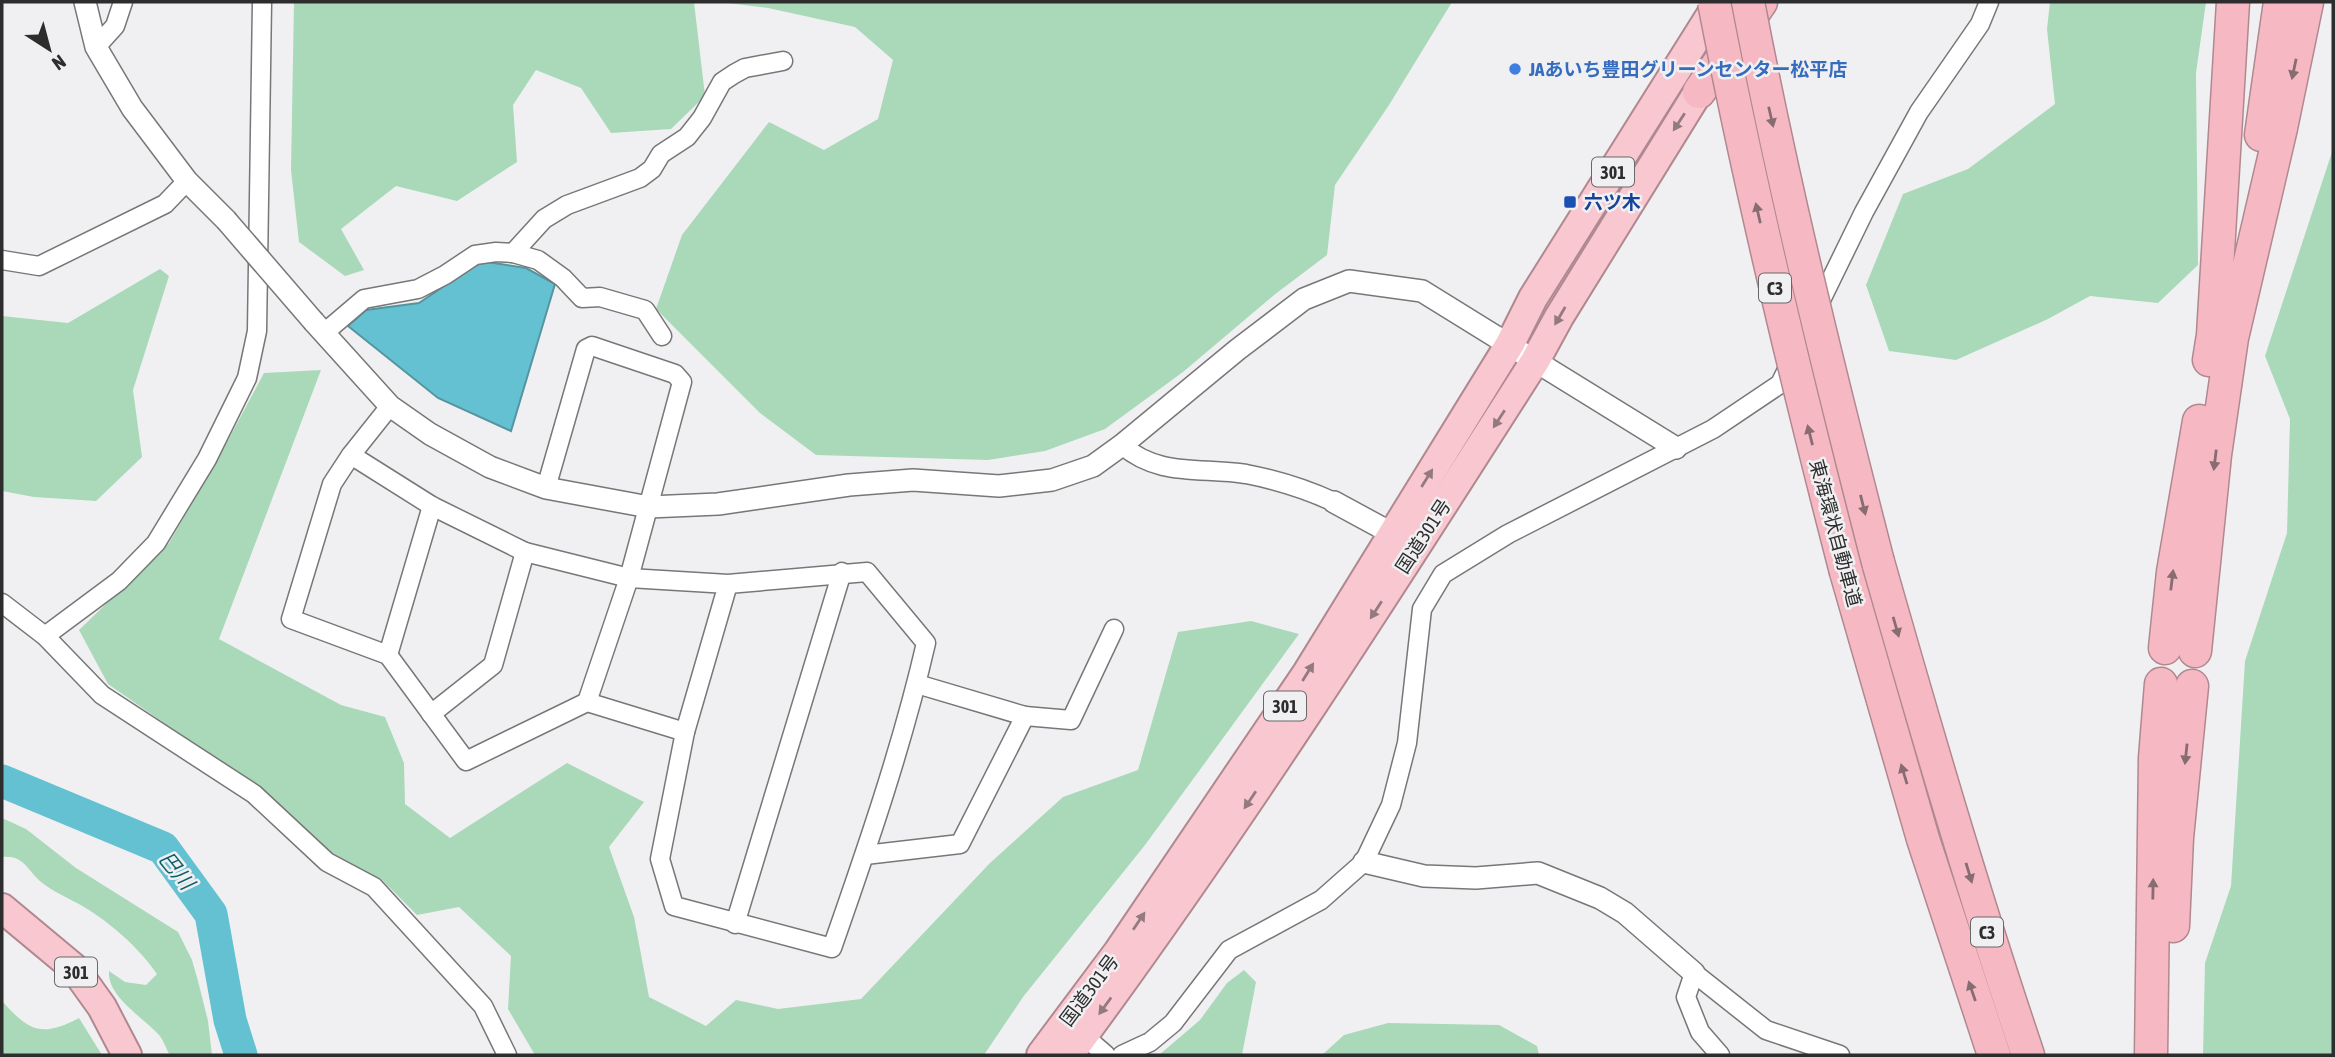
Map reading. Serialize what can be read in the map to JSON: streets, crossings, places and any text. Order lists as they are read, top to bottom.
{
  "streets": {
    "highway": [
      "301",
      "C3",
      "東海環状自動車道",
      "国道301号"
    ]
  },
  "water": ["巴川"],
  "places": {
    "other": ["JAあいち豊田グリーンセンター松平店"],
    "transit": ["六ツ木"]
  },
  "north": "bottom right"
}
